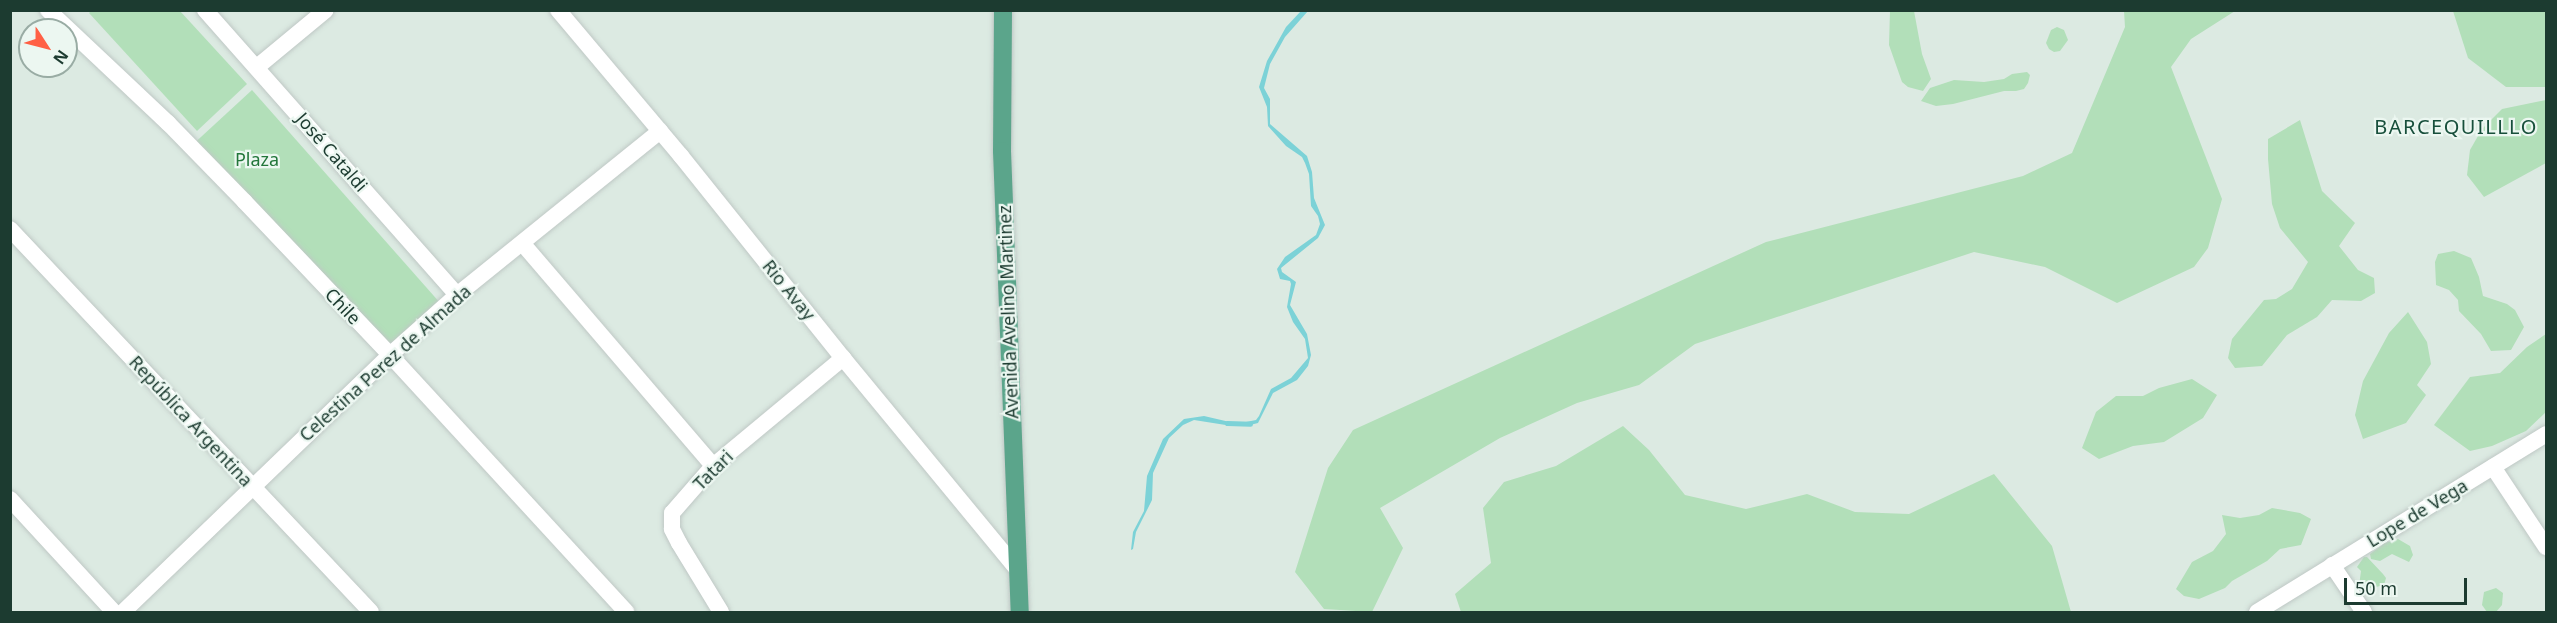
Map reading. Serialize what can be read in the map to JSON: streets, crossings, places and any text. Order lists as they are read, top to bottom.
{
  "streets": {
    "main road": ["Avenida Avelino Martinez"],
    "street": [
      "José Cataldi",
      "Rio Avay",
      "Chile",
      "Celestina Perez de Almada",
      "República Argentina",
      "Tatari",
      "Lope de Vega"
    ]
  },
  "crossings": [
    ["José Cataldi", "Celestina Perez de Almada"],
    ["Rio Avay", "Avenida Avelino Martinez"],
    ["Rio Avay", "Celestina Perez de Almada"],
    ["Rio Avay", "Tatari"],
    ["Chile", "Celestina Perez de Almada"],
    ["Celestina Perez de Almada", "República Argentina"]
  ],
  "districts": ["BARCEQUILLLO"],
  "parks": ["Plaza"],
  "scale_bar": "50 m",
  "north": "bottom right"
}
